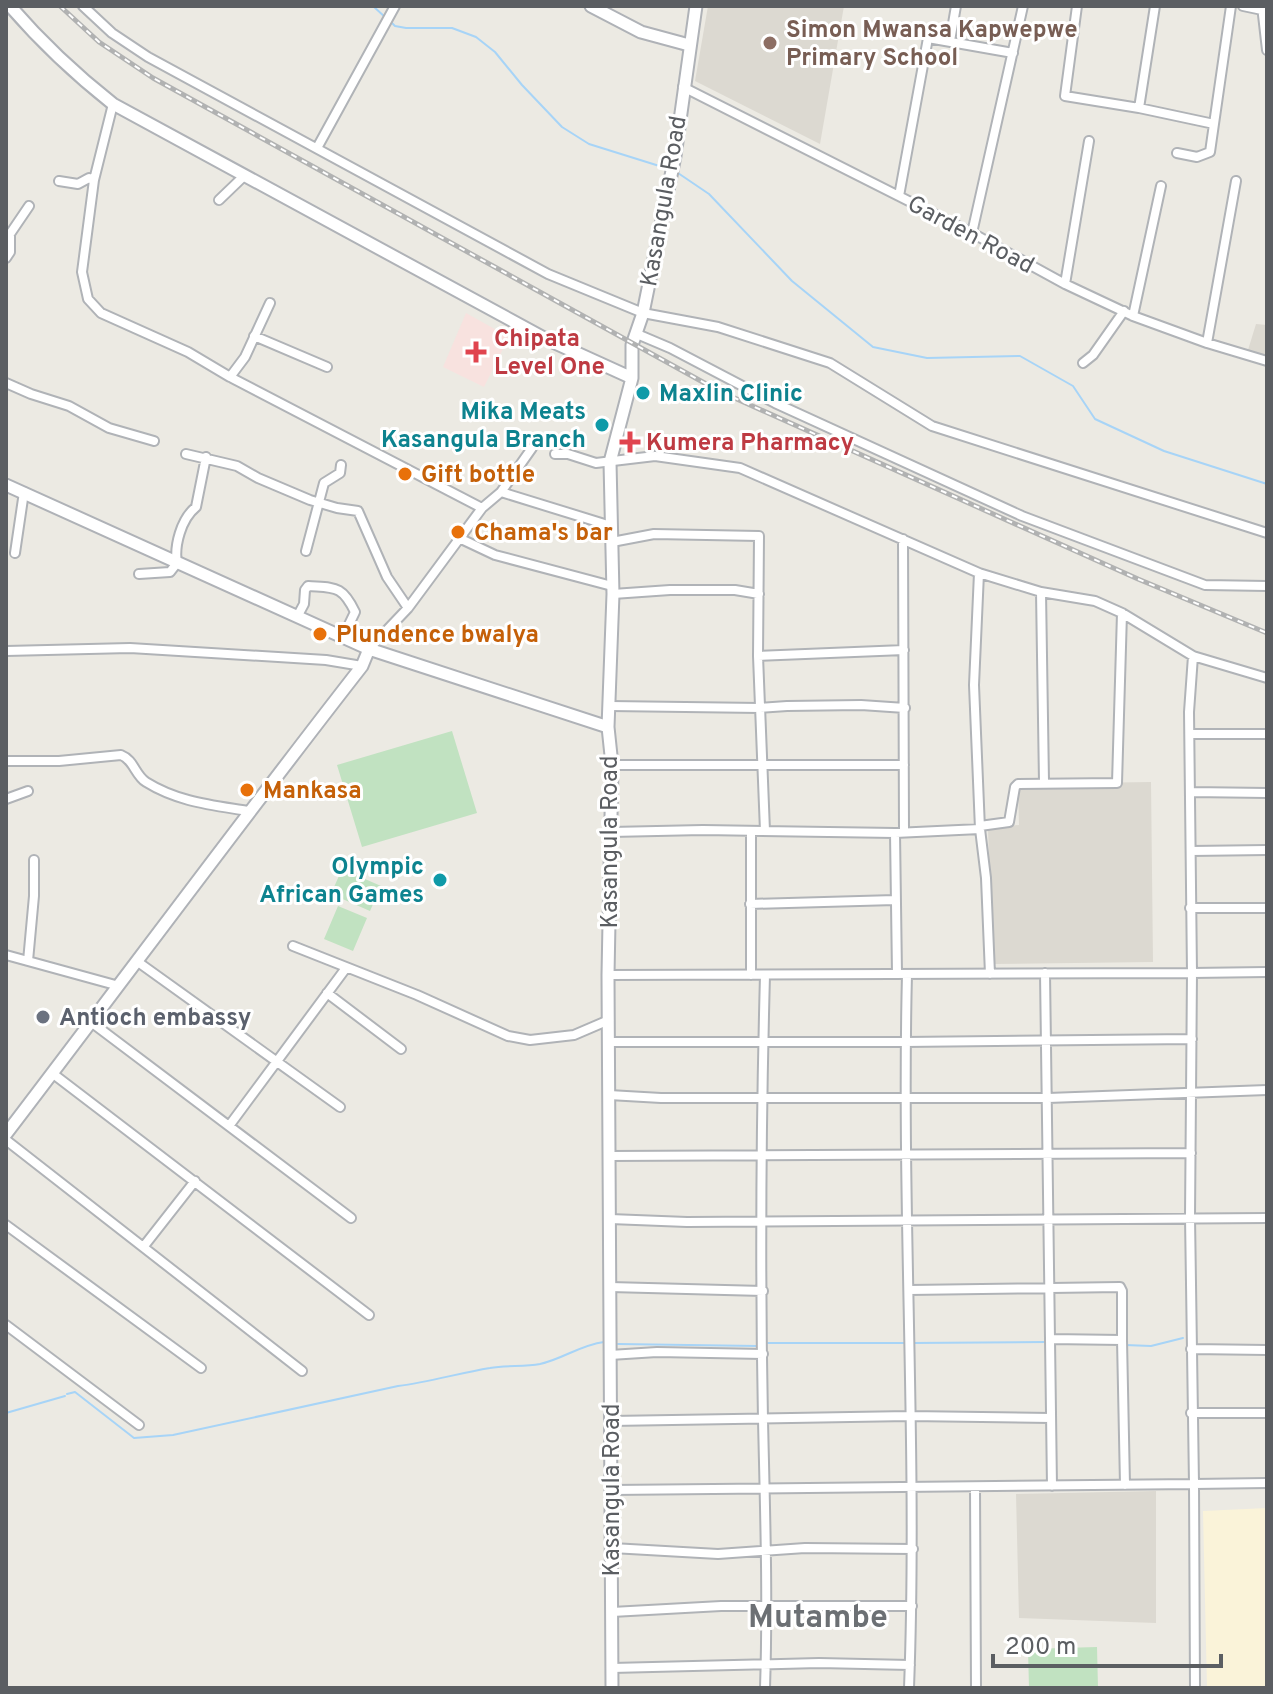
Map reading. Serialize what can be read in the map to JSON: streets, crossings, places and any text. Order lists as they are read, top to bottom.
{
  "streets": {
    "street": ["Kasangula Road", "Garden Road"]
  },
  "crossings": [
    ["Kasangula Road", "Garden Road"]
  ],
  "districts": ["Mutambe"],
  "places": {
    "other": [
      "Simon Mwansa Kapwepwe Primary School",
      "Maxlin Clinic",
      "Mika Meats Kasangula Branch",
      "Gift bottle",
      "Chama's bar",
      "Plundence bwalya",
      "Mankasa",
      "Olympic African Games",
      "Antioch embassy"
    ],
    "health": ["Chipata Level One", "Kumera Pharmacy"]
  },
  "scale_bar": "200 m"
}
